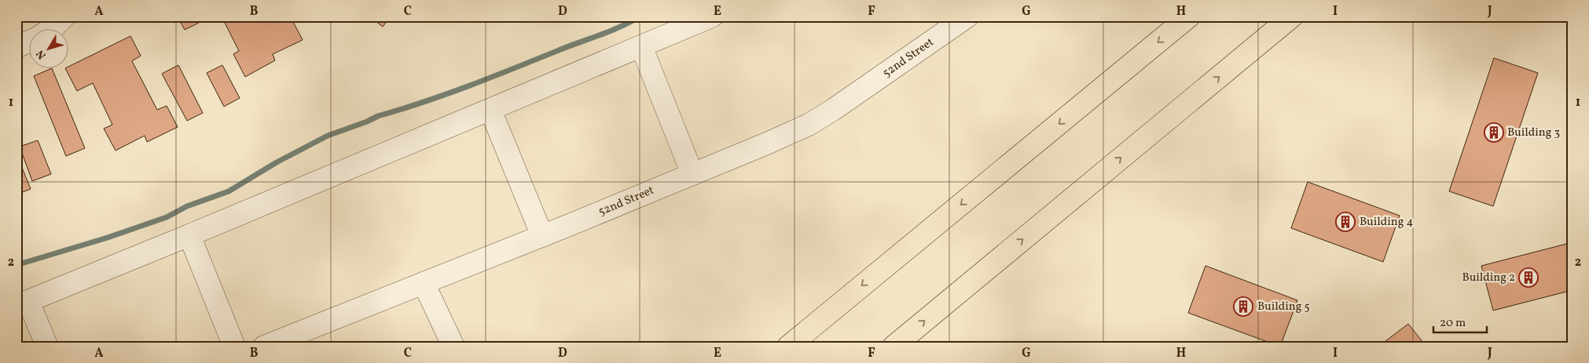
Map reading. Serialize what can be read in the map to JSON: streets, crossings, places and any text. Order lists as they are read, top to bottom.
{
  "streets": {
    "street": ["52nd Street"]
  },
  "places": {
    "building": [
      "Building 3",
      "Building 4",
      "Building 2",
      "Building 5"
    ]
  },
  "scale_bar": "20 m",
  "north": "bottom left",
  "grid": {
    "columns": [
      "A",
      "B",
      "C",
      "D",
      "E",
      "F",
      "G",
      "H",
      "I",
      "J"
    ],
    "rows": ["1", "2"]
  }
}
